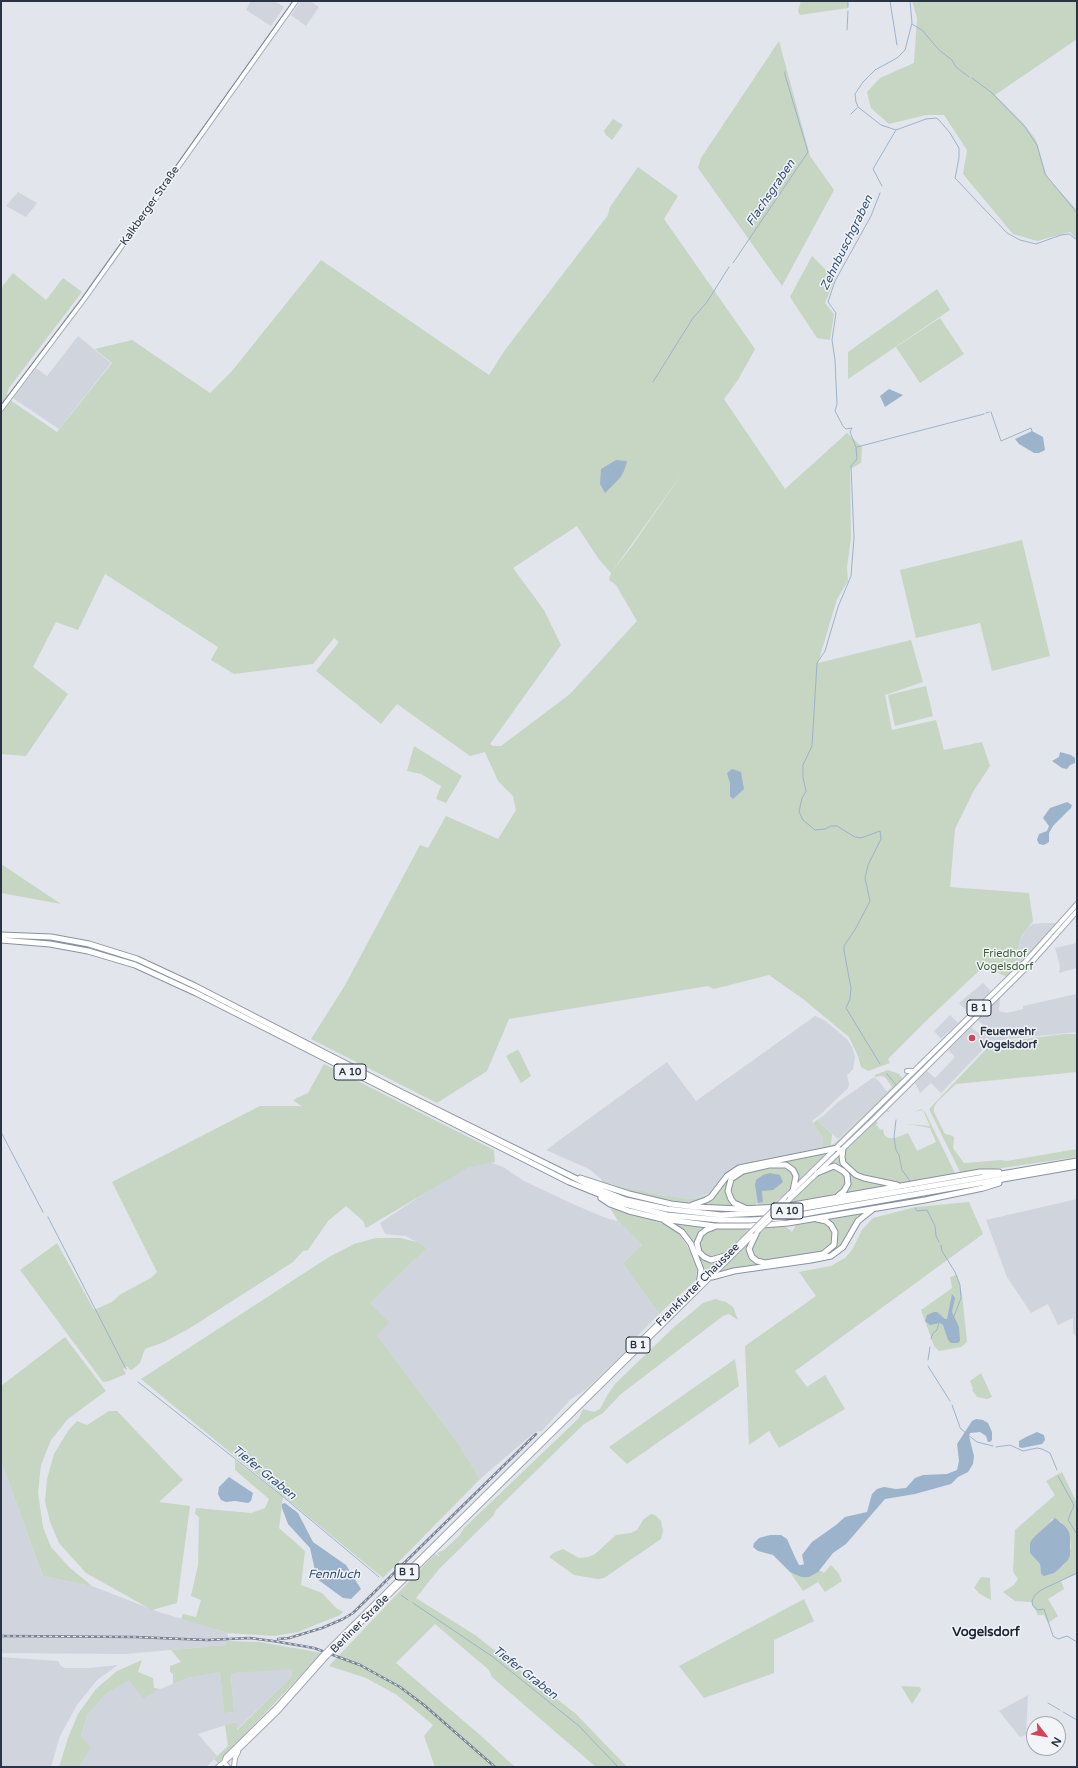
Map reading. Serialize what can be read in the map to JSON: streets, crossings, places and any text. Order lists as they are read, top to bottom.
{
  "streets": {
    "highway": ["A 10"],
    "main road": [
      "Kalkberger Straße",
      "B 1",
      "Frankfurter Chaussee",
      "Berliner Straße"
    ]
  },
  "crossings": [
    ["B 1", "Frankfurter Chaussee"],
    ["Frankfurter Chaussee", "Berliner Straße"]
  ],
  "districts": ["Vogelsdorf"],
  "water": [
    "Flachsgraben",
    "Zehnbuschgraben",
    "Tiefer Graben",
    "Fennluch"
  ],
  "parks": ["Friedhof Vogelsdorf"],
  "places": ["Feuerwehr Vogelsdorf"],
  "north": "bottom right"
}
